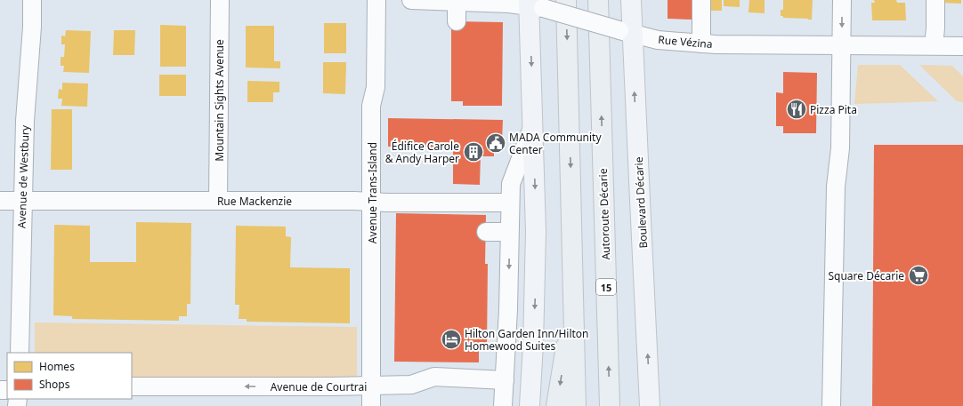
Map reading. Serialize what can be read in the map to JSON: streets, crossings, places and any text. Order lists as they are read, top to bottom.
{
  "streets": {
    "highway": ["Autoroute Décarie", "15"],
    "main road": ["Boulevard Décarie"],
    "street": [
      "Rue Vézina",
      "Mountain Sights Avenue",
      "Avenue de Westbury",
      "Avenue Trans-Island",
      "Rue Mackenzie",
      "Avenue de Courtrai"
    ]
  },
  "crossings": [
    ["Rue Vézina", "Boulevard Décarie"],
    ["Mountain Sights Avenue", "Rue Mackenzie"],
    ["Avenue de Westbury", "Rue Mackenzie"],
    ["Avenue Trans-Island", "Rue Mackenzie"],
    ["Avenue Trans-Island", "Avenue de Courtrai"]
  ],
  "one_way": ["Avenue de Courtrai"],
  "places": {
    "restaurant": ["Pizza Pita"],
    "public building": ["MADA Community Center"],
    "building": ["Édifice Carole & Andy Harper"],
    "supermarket": ["Square Décarie"],
    "hotel": ["Hilton Garden Inn/Hilton Homewood Suites"]
  },
  "legend": ["Homes", "Shops"]
}
